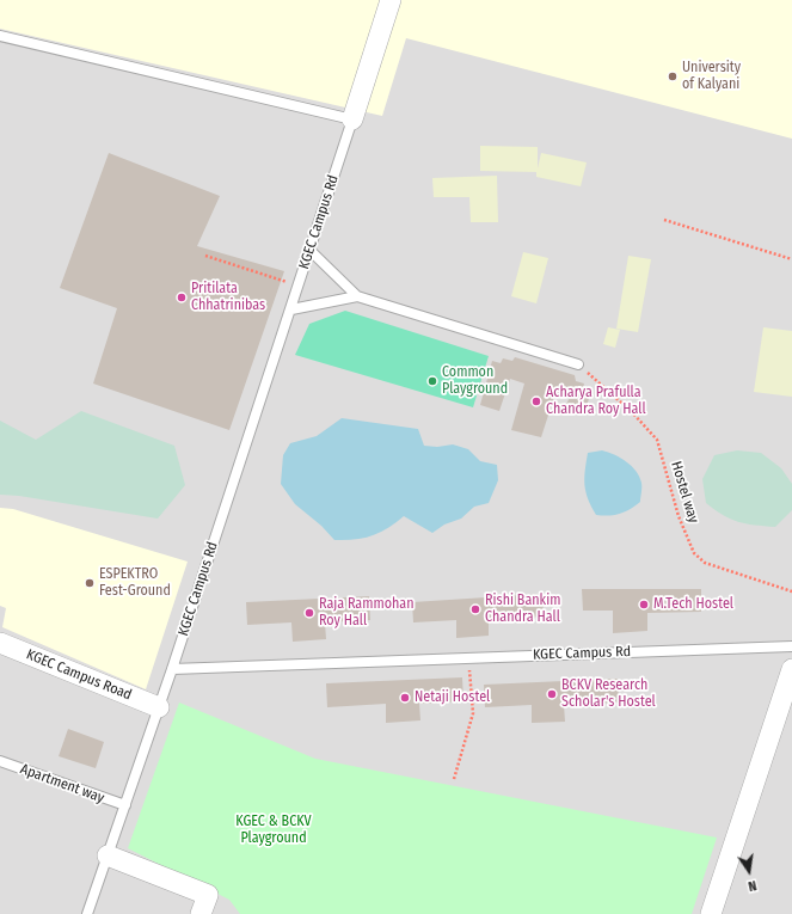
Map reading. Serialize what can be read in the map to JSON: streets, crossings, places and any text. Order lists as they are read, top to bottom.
{
  "streets": {
    "street": ["KGEC Campus Road"],
    "lane": ["KGEC Campus Rd", "Apartment way"],
    "path": ["Hostel way"]
  },
  "crossings": [
    ["KGEC Campus Rd", "KGEC Campus Road"],
    ["KGEC Campus Rd", "Apartment way"]
  ],
  "parks": ["KGEC & BCKV Playground"],
  "places": [
    "University of Kalyani",
    "Pritilata Chhatrinibas",
    "Common Playground",
    "Acharya Prafulla Chandra Roy Hall",
    "ESPEKTRO Fest-Ground",
    "M.Tech Hostel",
    "Rishi Bankim Chandra Hall",
    "Raja Rammohan Roy Hall",
    "BCKV Research Scholar's Hostel",
    "Netaji Hostel"
  ],
  "north": "bottom"
}
